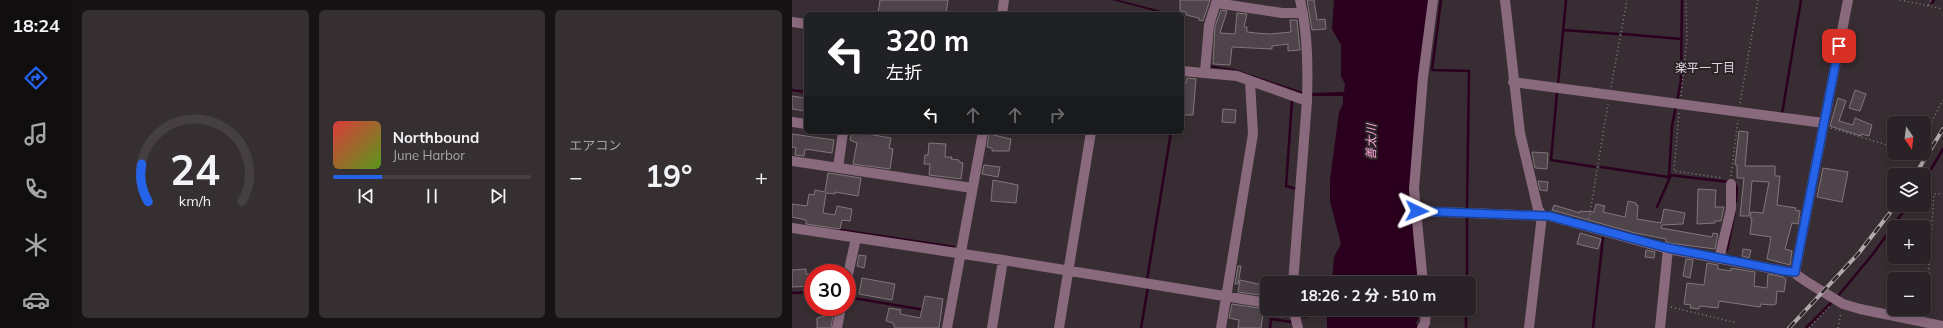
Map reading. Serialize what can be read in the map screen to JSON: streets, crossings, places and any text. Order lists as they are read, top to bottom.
{
  "districts": ["楽平一丁目"],
  "water": ["善太川"],
  "north": "bottom",
  "page": {
    "tabs": "18:24",
    "tile": "エアコン",
    "turn": ["320 m", "左折"],
    "map_buttons": ["+", "−"],
    "song": ["Northbound", "June Harbor"],
    "heat": ["−", "19°", "+"],
    "limit": "30",
    "trip": "18:26 · 2 分 · 510 m",
    "gauge": ["24", "km/h"]
  }
}
